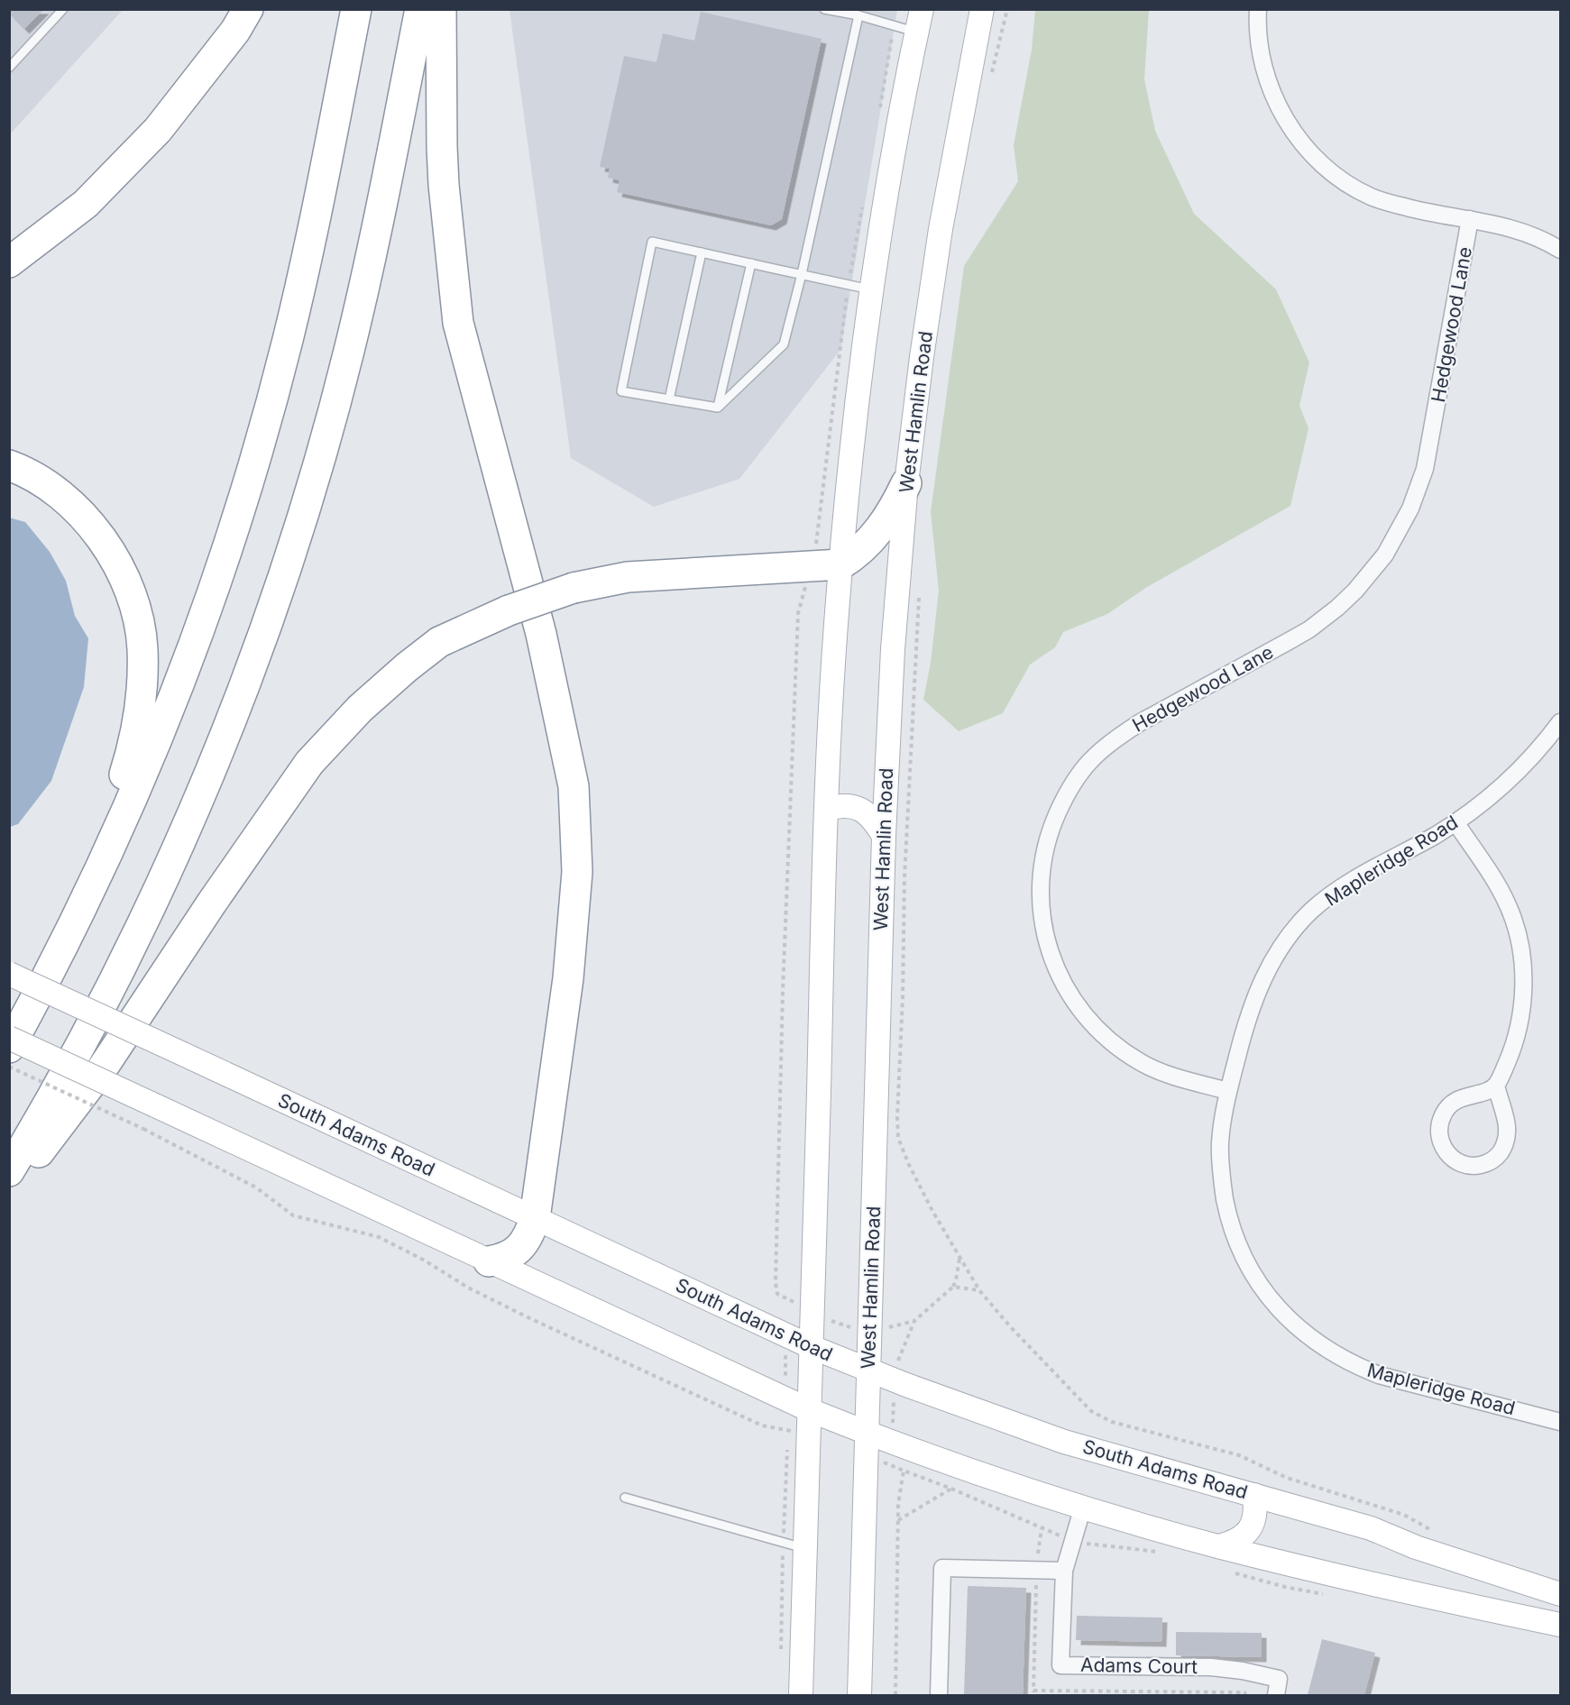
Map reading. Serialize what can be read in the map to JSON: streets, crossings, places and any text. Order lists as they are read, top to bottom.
{
  "streets": {
    "main road": ["West Hamlin Road", "South Adams Road"],
    "street": ["Hedgewood Lane", "Mapleridge Road", "Adams Court"]
  },
  "crossings": [
    ["Hedgewood Lane", "Mapleridge Road"],
    ["West Hamlin Road", "South Adams Road"]
  ]
}
